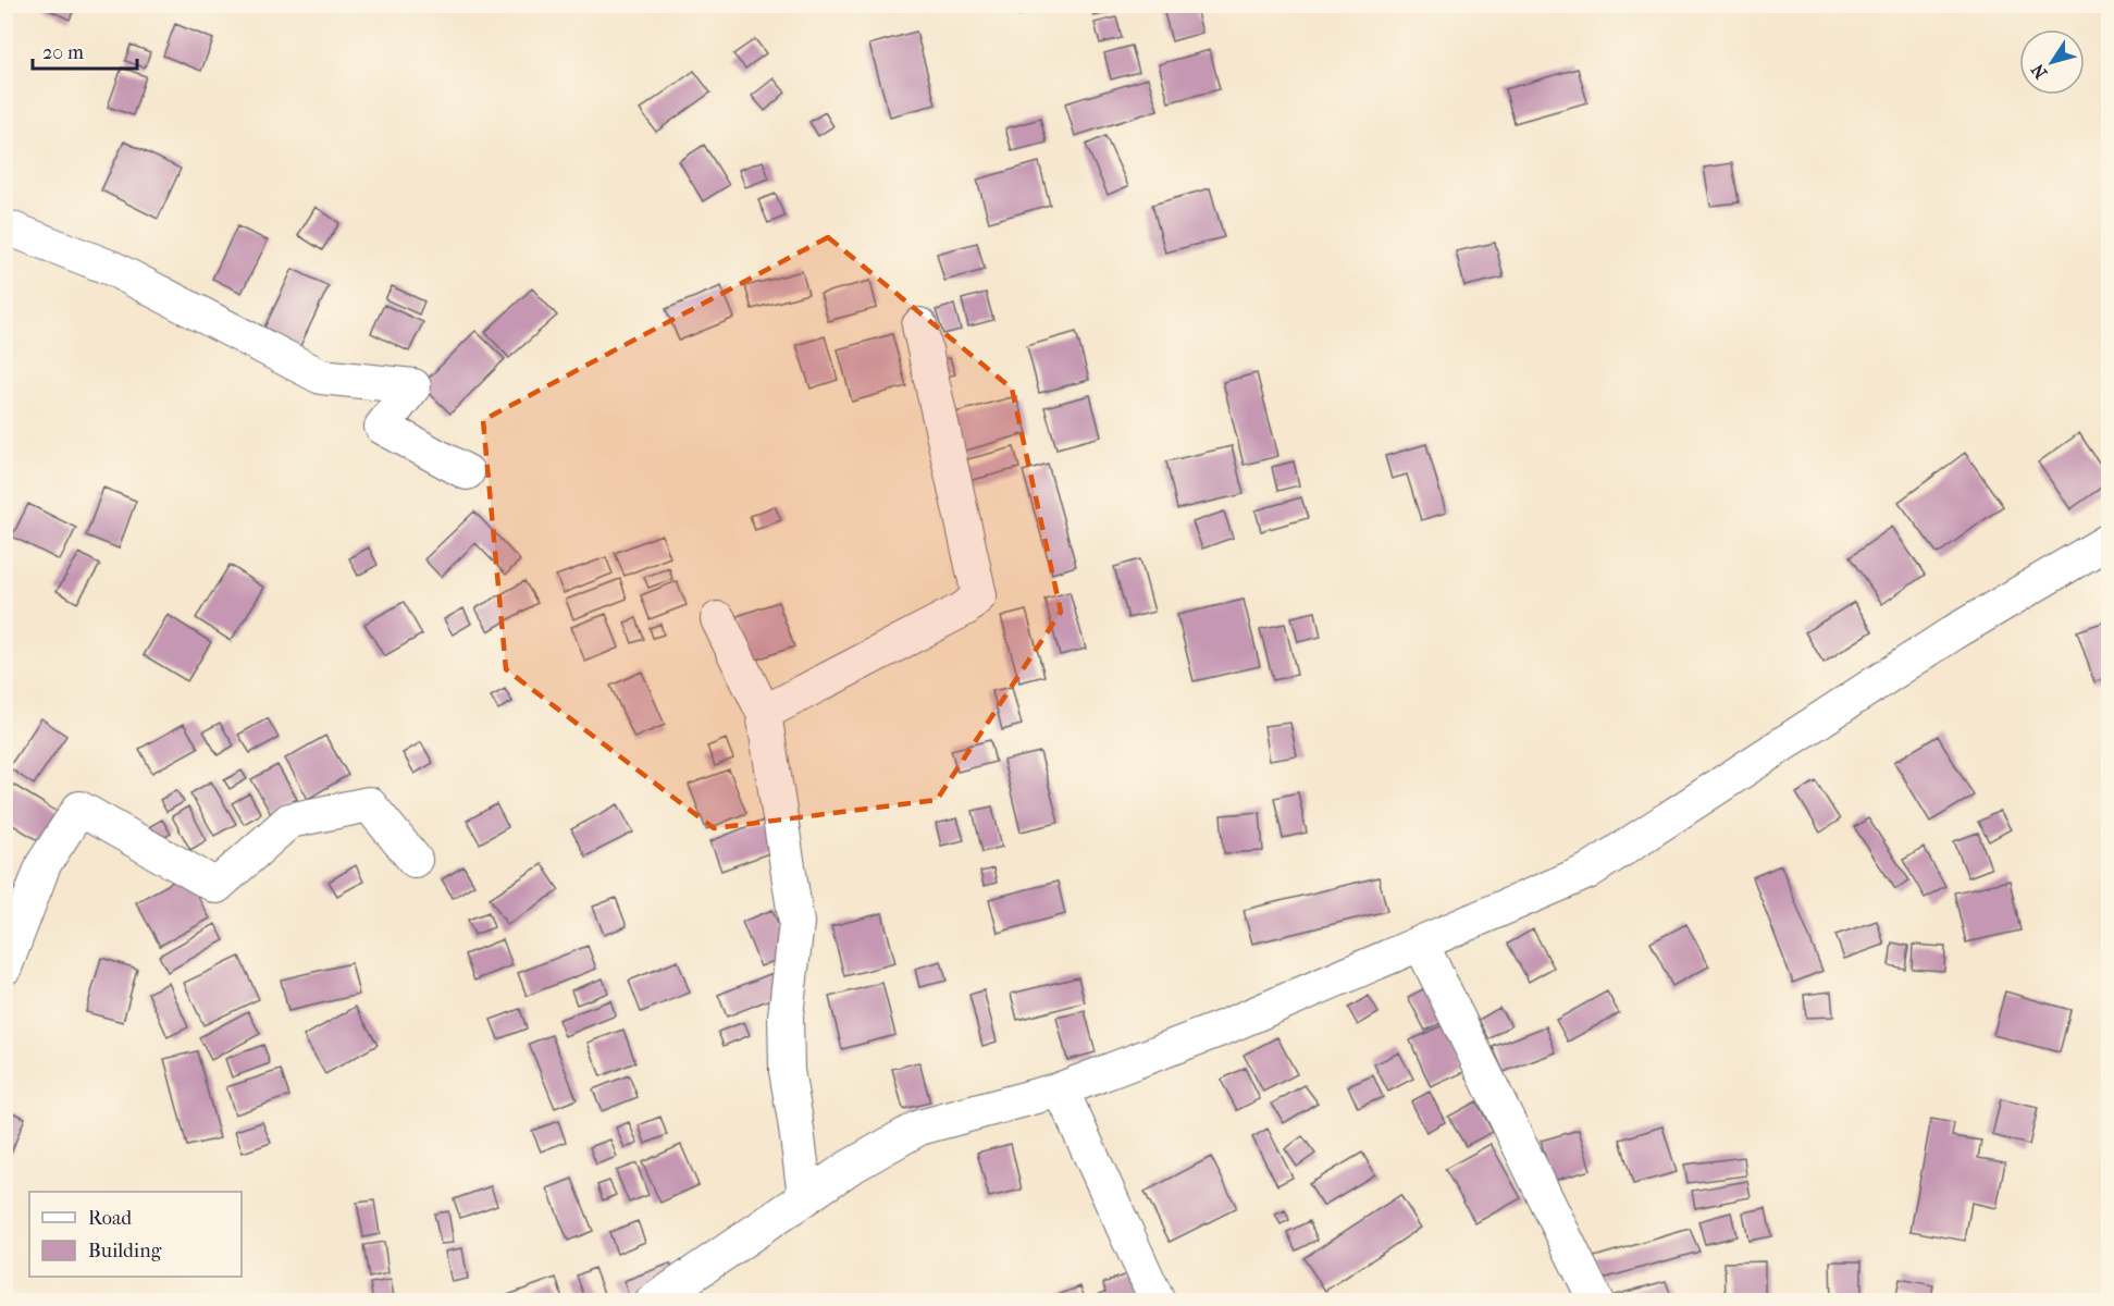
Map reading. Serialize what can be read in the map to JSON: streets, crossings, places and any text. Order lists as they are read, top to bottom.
{
  "legend": ["Road", "Building"],
  "scale_bar": "20 m",
  "north": "bottom left"
}
